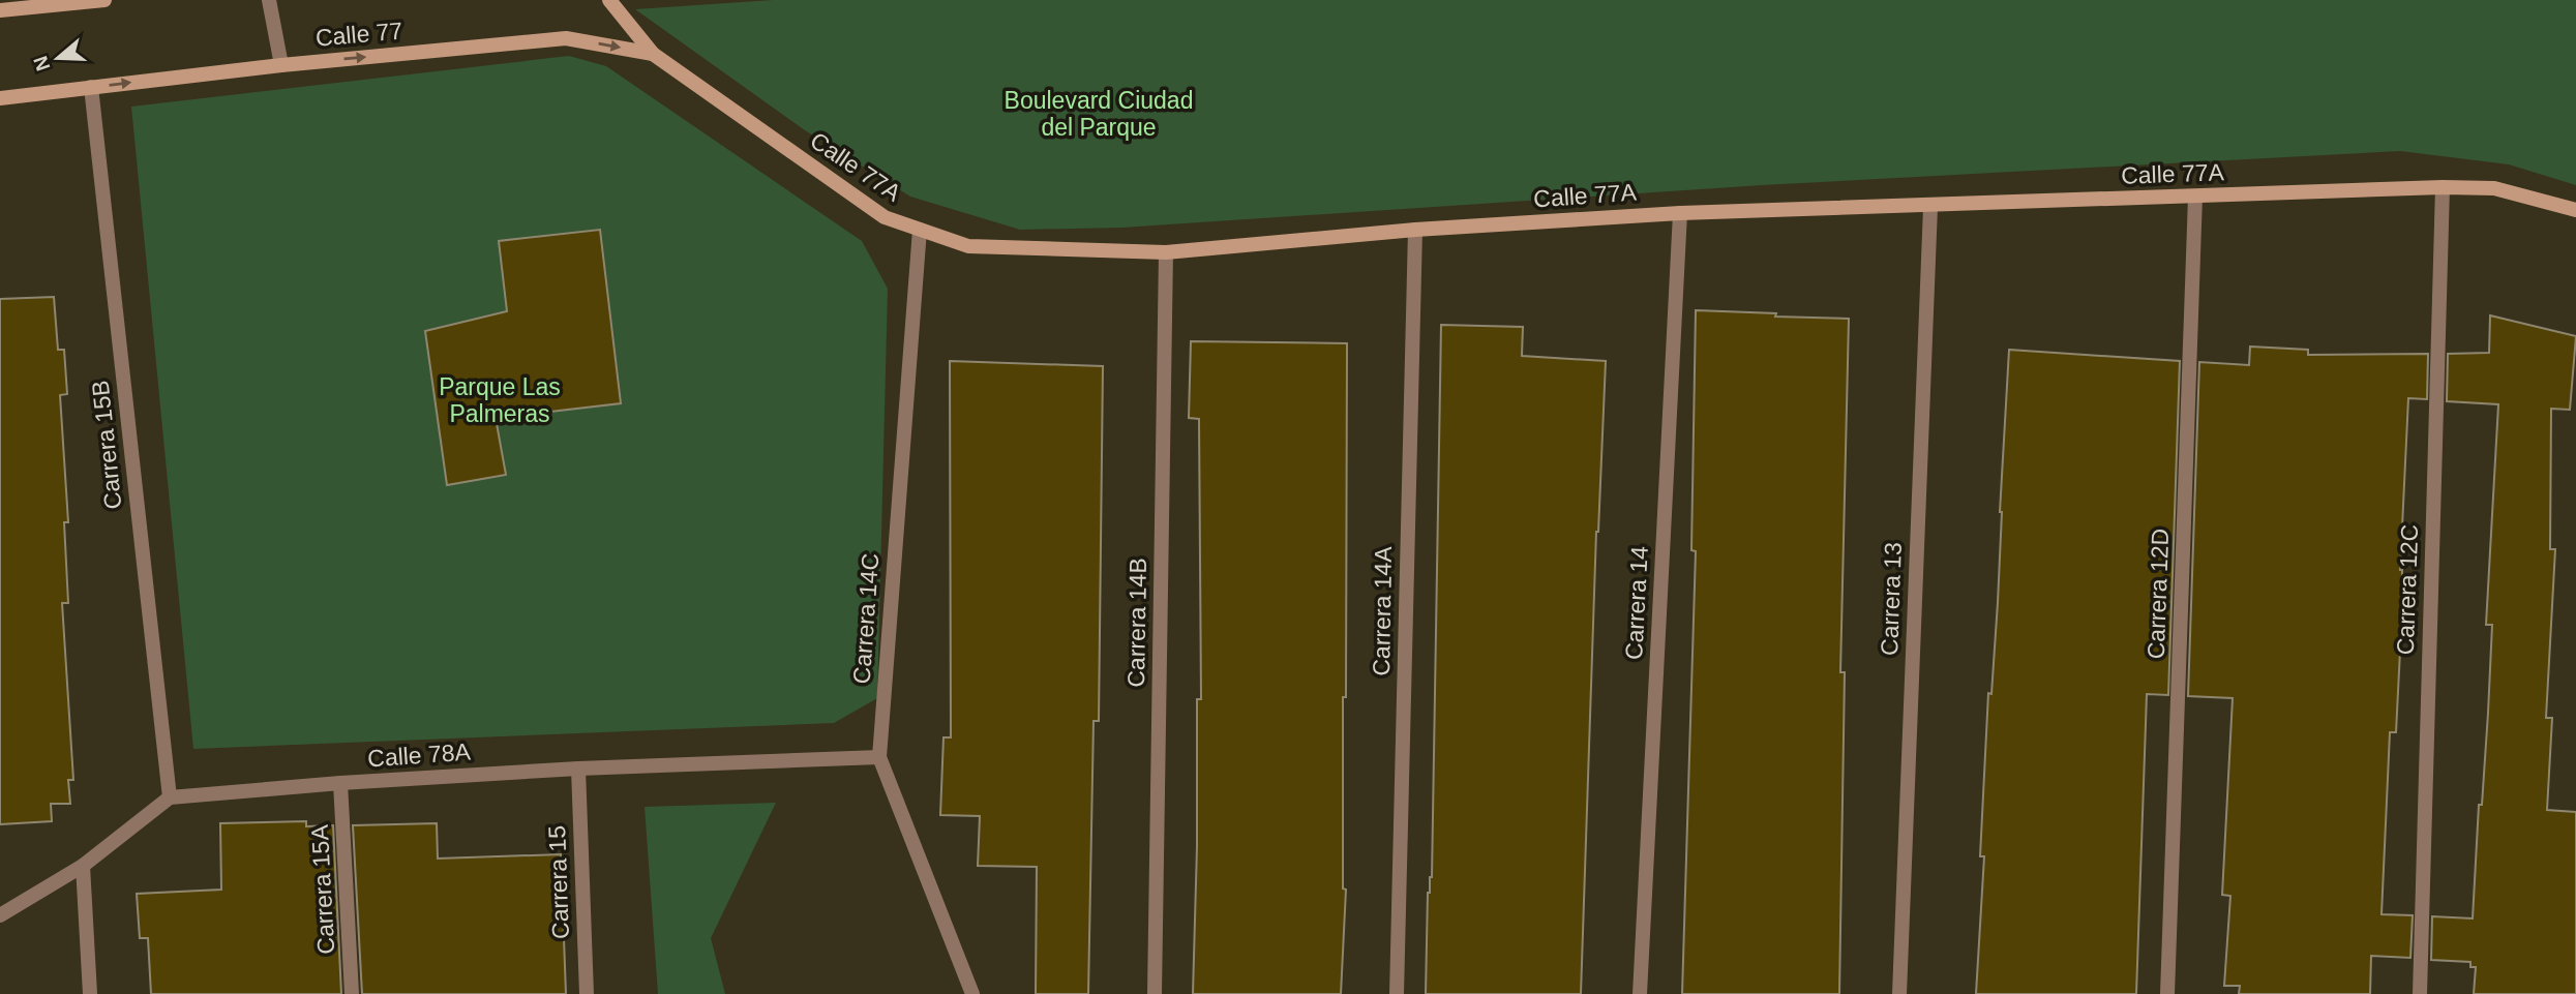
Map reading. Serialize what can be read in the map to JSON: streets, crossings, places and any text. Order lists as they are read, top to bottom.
{
  "streets": {
    "street": [
      "Calle 77",
      "Calle 77A",
      "Carrera 15B",
      "Carrera 12C",
      "Carrera 12D",
      "Carrera 13",
      "Carrera 14",
      "Carrera 14A",
      "Carrera 14C",
      "Carrera 14B",
      "Calle 78A",
      "Carrera 15",
      "Carrera 15A"
    ]
  },
  "crossings": [
    ["Calle 77", "Calle 77A"],
    ["Calle 77", "Carrera 15B"],
    ["Calle 77A", "Carrera 12C"],
    ["Calle 77A", "Carrera 12D"],
    ["Calle 77A", "Carrera 13"],
    ["Calle 77A", "Carrera 14"],
    ["Calle 77A", "Carrera 14A"],
    ["Calle 77A", "Carrera 14C"],
    ["Calle 77A", "Carrera 14B"],
    ["Carrera 15B", "Calle 78A"],
    ["Carrera 14C", "Calle 78A"],
    ["Calle 78A", "Carrera 15"],
    ["Calle 78A", "Carrera 15A"]
  ],
  "one_way": ["Calle 77"],
  "parks": ["Boulevard Ciudad del Parque", "Parque Las Palmeras"],
  "north": "left"
}
